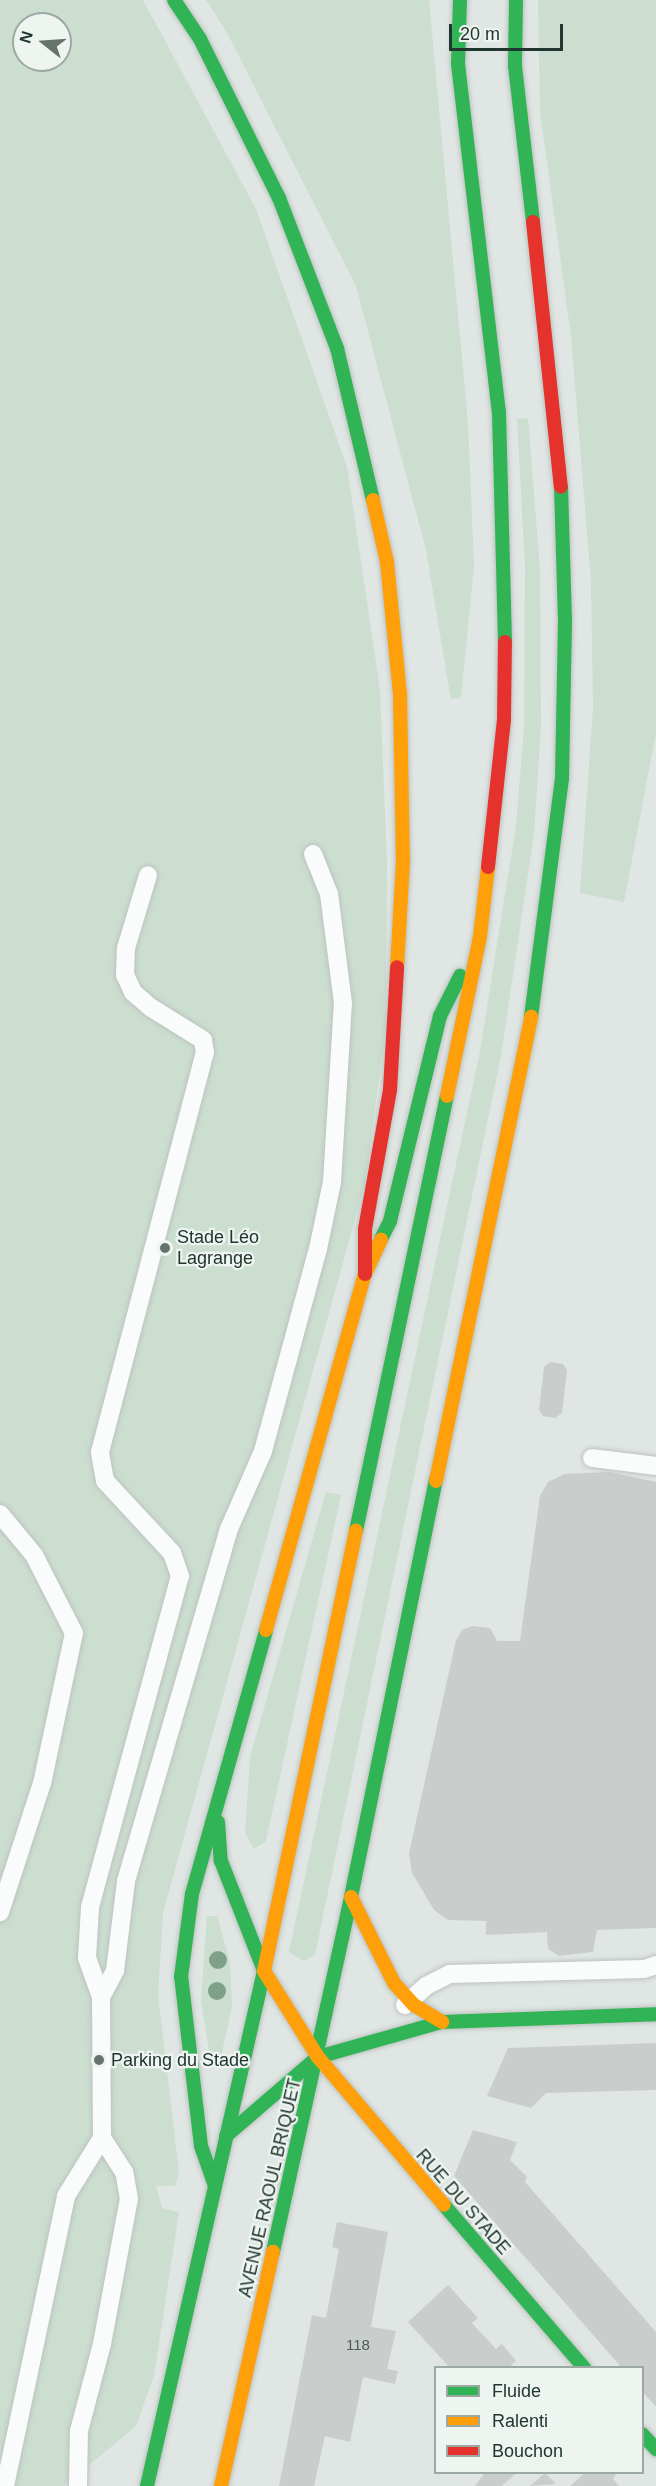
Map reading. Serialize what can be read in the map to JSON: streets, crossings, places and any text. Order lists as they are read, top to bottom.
{
  "streets": {
    "main road": ["AVENUE RAOUL BRIQUET", "RUE DU STADE"]
  },
  "crossings": [
    ["AVENUE RAOUL BRIQUET", "RUE DU STADE"]
  ],
  "places": ["Stade Léo Lagrange", "Parking du Stade"],
  "house_numbers": ["118"],
  "legend": ["Fluide", "Ralenti", "Bouchon"],
  "scale_bar": "20 m",
  "north": "left"
}
